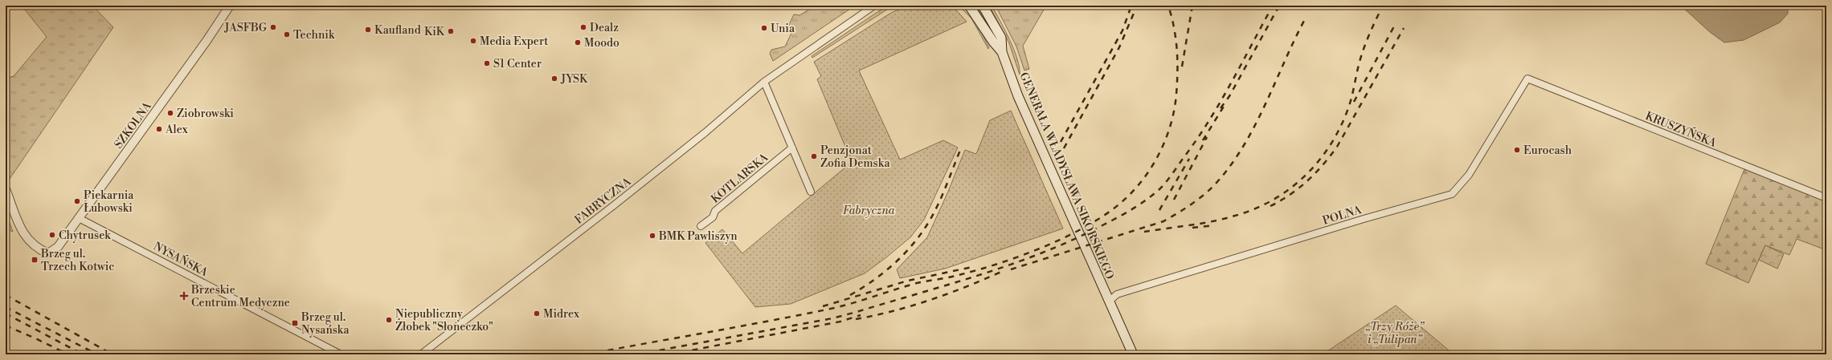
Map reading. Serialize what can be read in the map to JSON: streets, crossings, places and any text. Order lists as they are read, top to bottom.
{
  "streets": {
    "main road": ["GENERAŁA WŁADYSŁAWA SIKORSKIEGO"],
    "street": [
      "SZKOLNA",
      "KRUSZYŃSKA",
      "KOTLARSKA",
      "FABRYCZNA",
      "POLNA",
      "NYSAŃSKA"
    ]
  },
  "crossings": [
    ["SZKOLNA", "NYSAŃSKA"],
    ["KRUSZYŃSKA", "POLNA"],
    ["GENERAŁA WŁADYSŁAWA SIKORSKIEGO", "POLNA"]
  ],
  "parks": ["Fabryczna", "„Trzy Róże” i „Tulipan”"],
  "places": {
    "other": [
      "JASFBG",
      "Dealz",
      "Unia",
      "Kaufland",
      "KiK",
      "Technik",
      "Media Expert",
      "Moodo",
      "S1 Center",
      "JYSK",
      "Ziobrowski",
      "Alex",
      "Eurocash",
      "Penzjonat Zofia Demska",
      "Piekarnia Łubowski",
      "Chytrusek",
      "BMK Pawliszyn",
      "Midrex",
      "Niepubliczny Żłobek \"Słoneczko\""
    ],
    "transit": ["Brzeg ul. Trzech Kotwic", "Brzeg ul. Nysańska"],
    "health": ["Brzeskie Centrum Medyczne"]
  }
}
